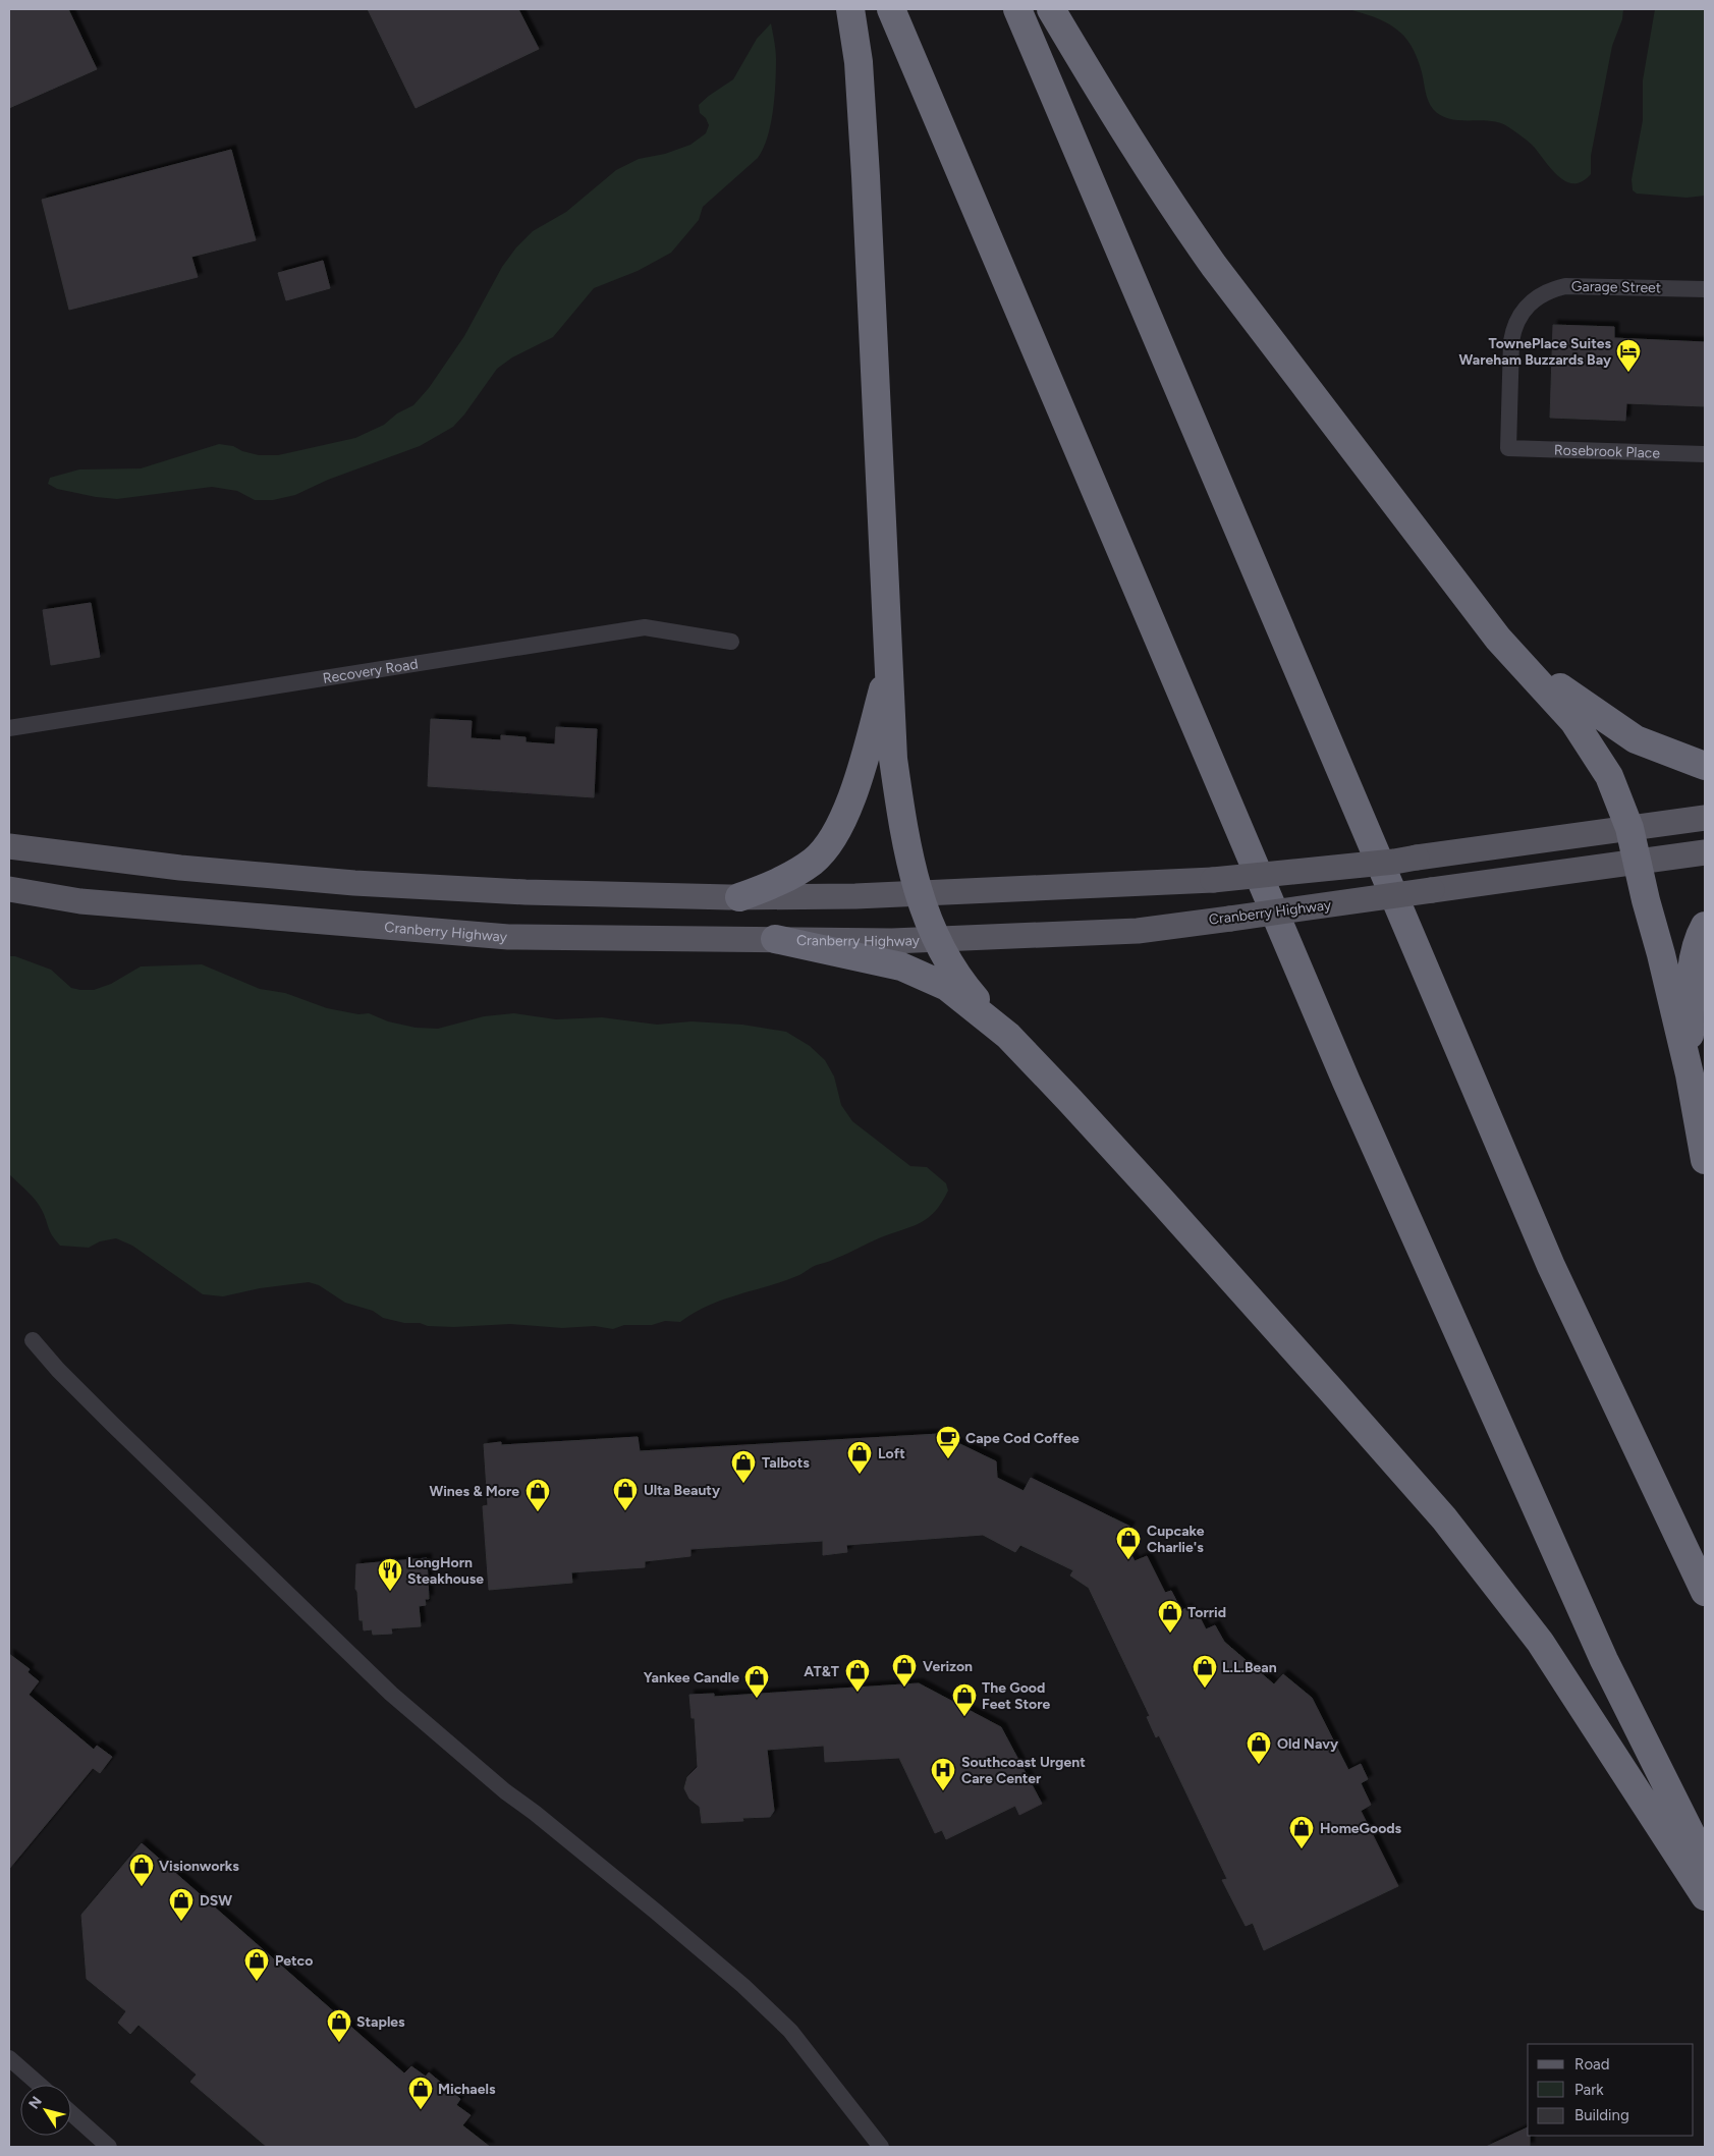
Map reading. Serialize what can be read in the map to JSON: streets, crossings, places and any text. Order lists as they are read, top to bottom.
{
  "streets": {
    "main road": ["Cranberry Highway"],
    "street": ["Garage Street", "Rosebrook Place", "Recovery Road"]
  },
  "crossings": [
    ["Garage Street", "Rosebrook Place"]
  ],
  "places": {
    "hotel": ["TownePlace Suites Wareham Buzzards Bay"],
    "cafe": ["Cape Cod Coffee"],
    "shop": [
      "Loft",
      "Talbots",
      "Ulta Beauty",
      "Wines & More",
      "Cupcake Charlie's",
      "Torrid",
      "Verizon",
      "L.L.Bean",
      "AT&T",
      "Yankee Candle",
      "The Good Feet Store",
      "Old Navy",
      "HomeGoods",
      "Visionworks",
      "DSW",
      "Petco",
      "Staples",
      "Michaels"
    ],
    "restaurant": ["LongHorn Steakhouse"],
    "hospital": ["Southcoast Urgent Care Center"]
  },
  "legend": ["Road", "Park", "Building"],
  "north": "top left"
}
